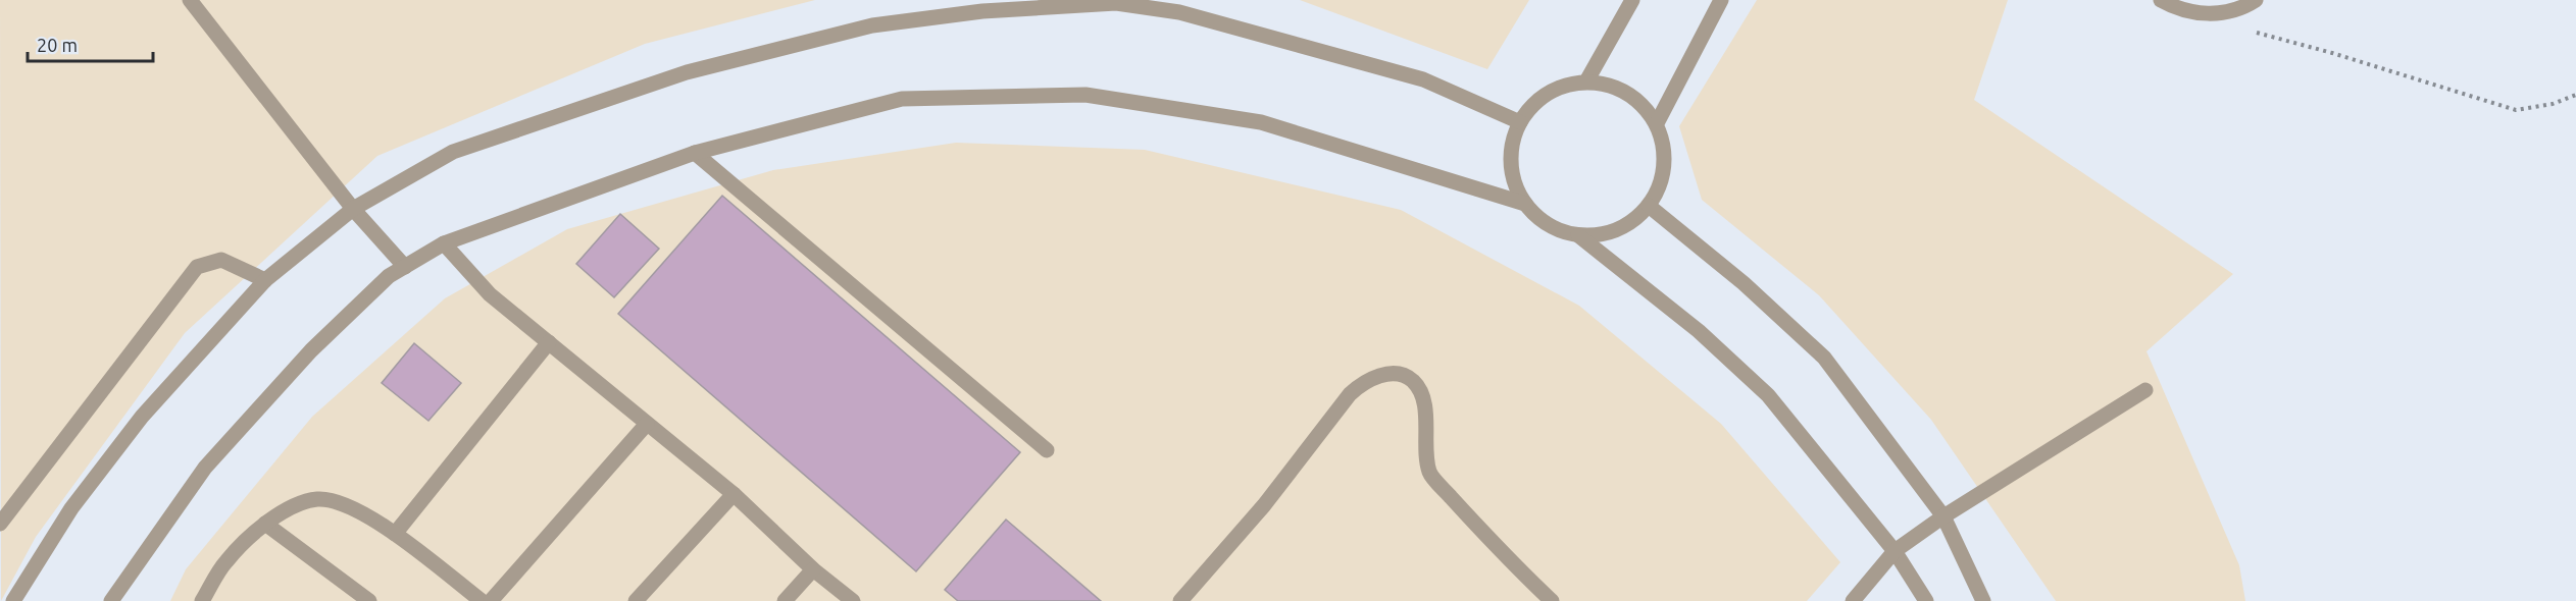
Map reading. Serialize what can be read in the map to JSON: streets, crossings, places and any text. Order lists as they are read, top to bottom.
{
  "scale_bar": "20 m"
}
